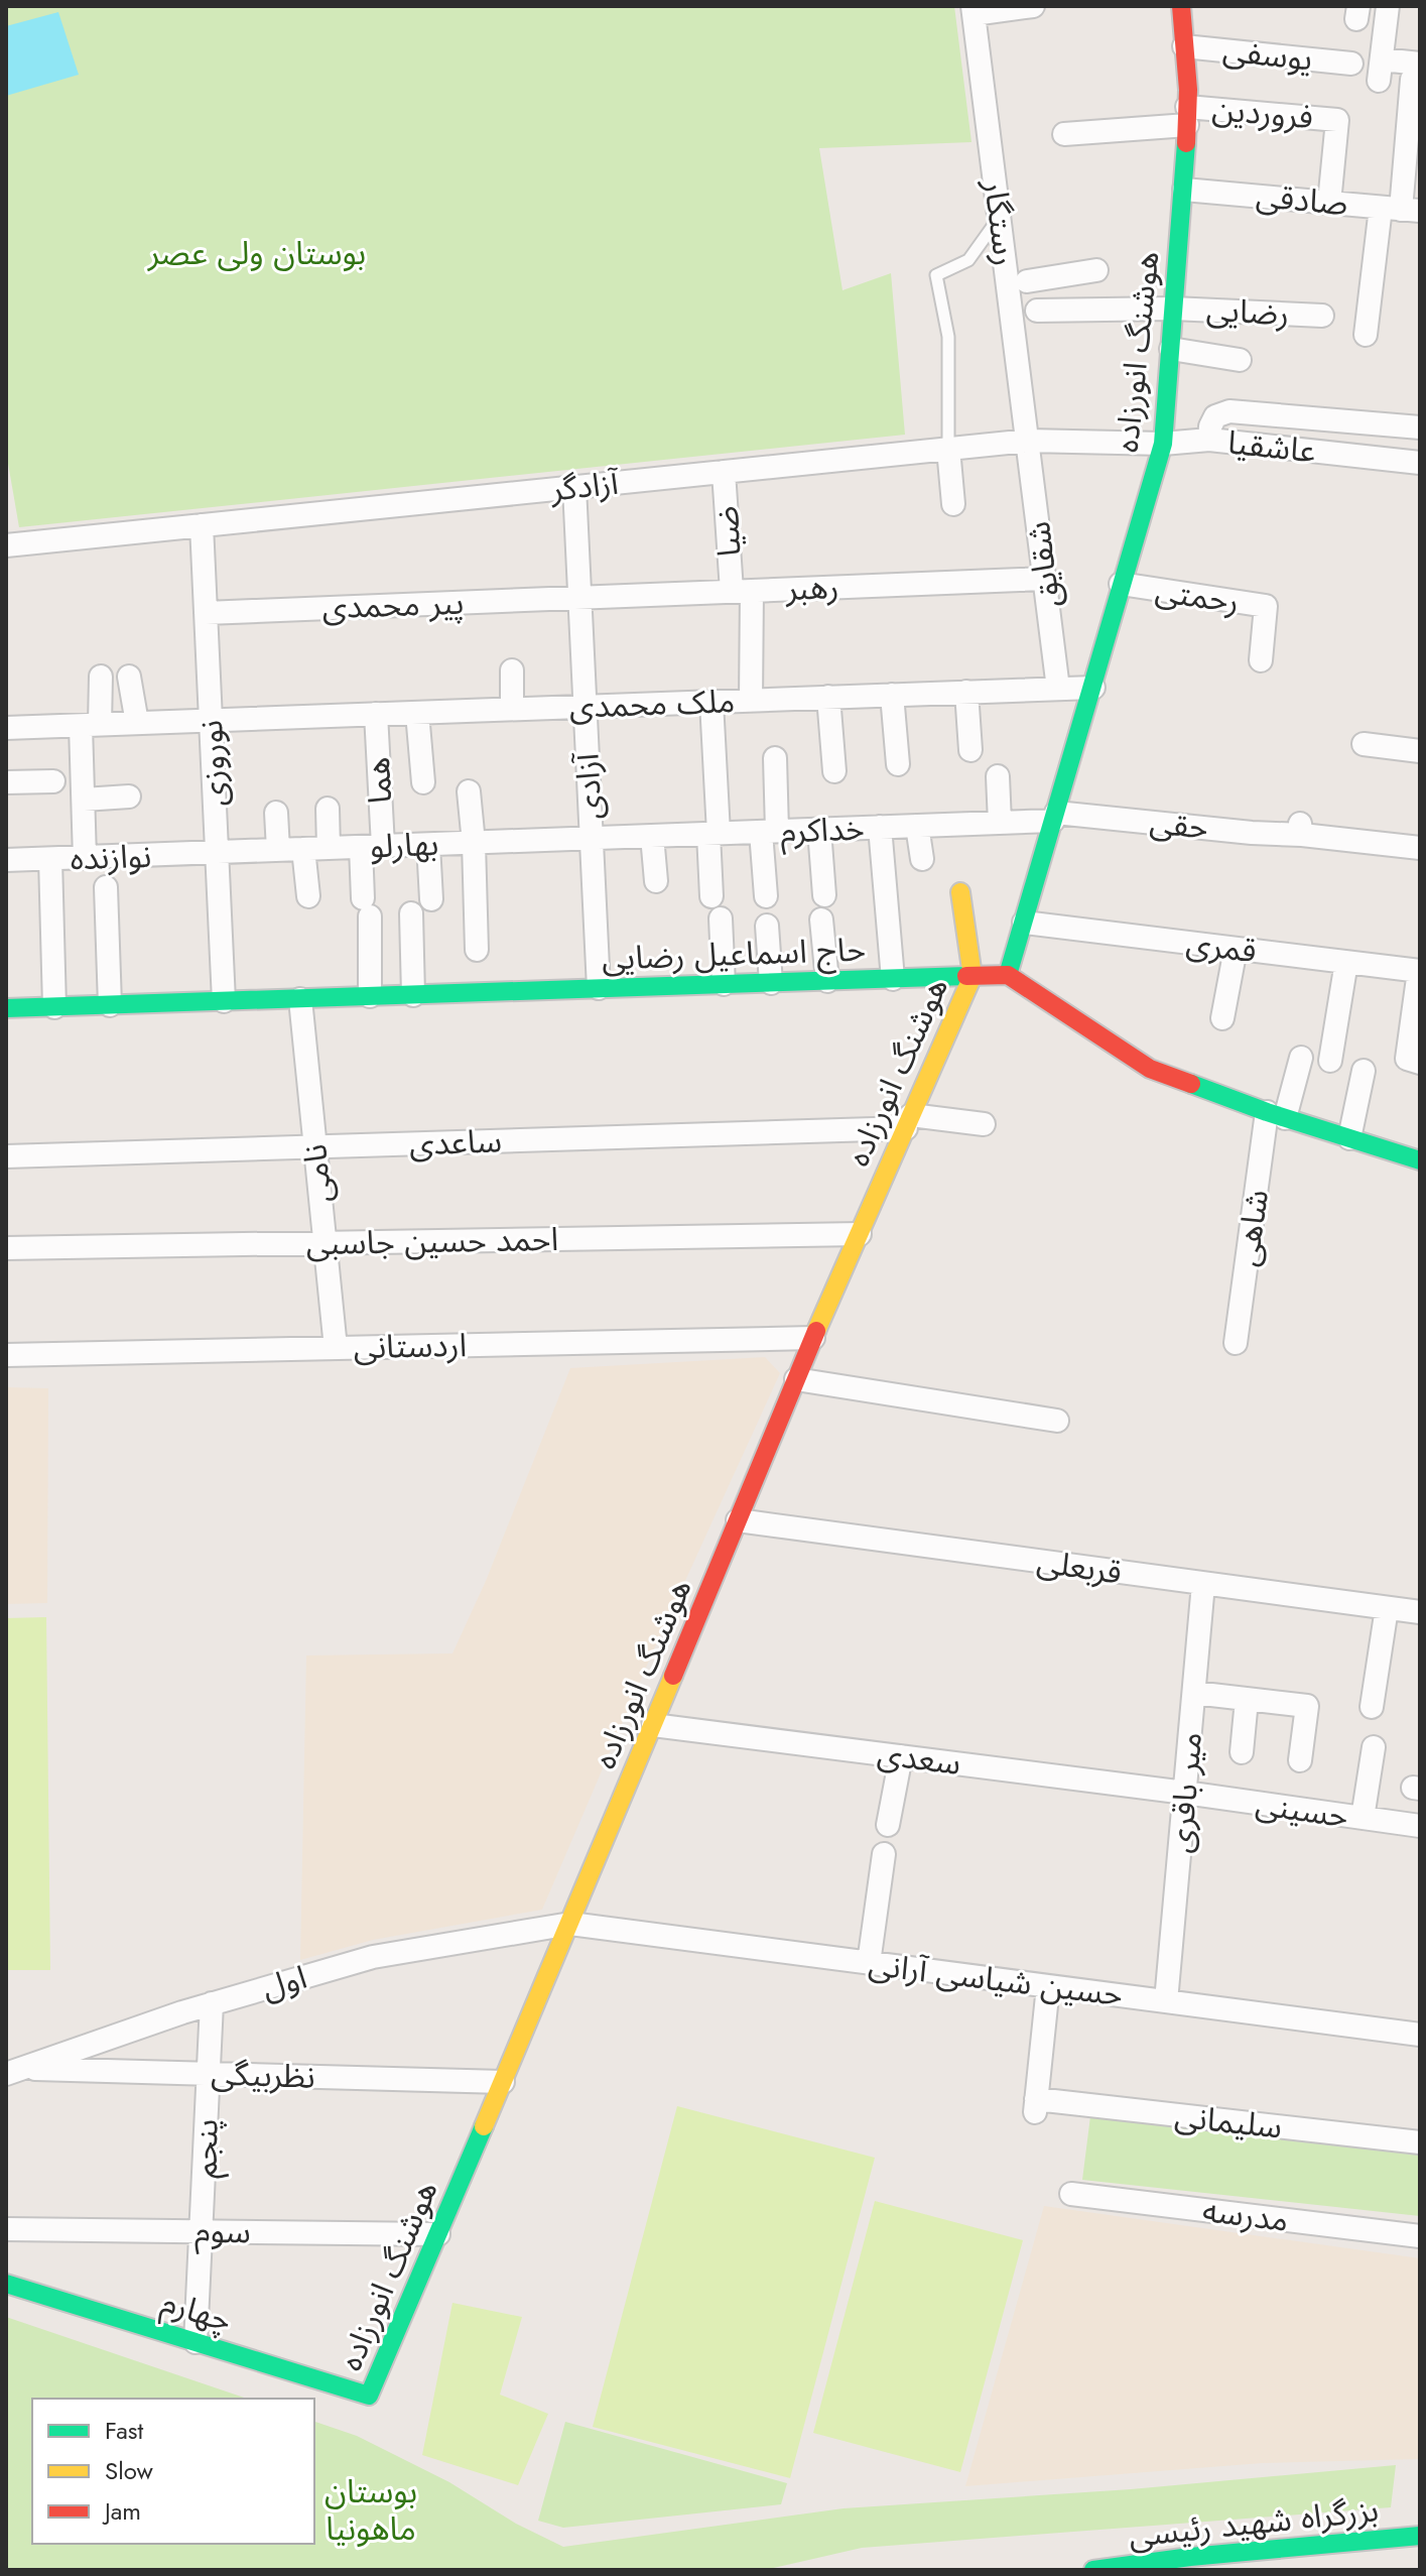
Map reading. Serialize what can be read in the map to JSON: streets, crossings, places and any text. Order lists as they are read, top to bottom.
{
  "streets": {
    "main road": [
      "هوشنگ انورزاده",
      "حاج اسماعیل رضایی",
      "چهارم",
      "بزرگراه شهید رئیسی"
    ],
    "street": [
      "یوسفی",
      "فروردین",
      "صادقی",
      "رستگار",
      "رضایی",
      "عاشقیا",
      "آزادگر",
      "ضیا",
      "شقایق",
      "رهبر",
      "رحمتی",
      "پیر محمدی",
      "ملک محمدی",
      "نوروزی",
      "هما",
      "آزادی",
      "حقی",
      "خداکرم",
      "بهارلو",
      "نوازنده",
      "قمری",
      "ساعدی",
      "نامی",
      "شاهی",
      "احمد حسین جاسبی",
      "اردستانی",
      "قربعلی",
      "سعدی",
      "میر باقری",
      "حسینی",
      "حسین شیاسی آرانی",
      "اول",
      "نظربیگی",
      "سلیمانی",
      "پنجم",
      "مدرسه",
      "سوم"
    ]
  },
  "crossings": [
    ["یوسفی", "هوشنگ انورزاده"],
    ["فروردین", "صادقی"],
    ["فروردین", "هوشنگ انورزاده"],
    ["صادقی", "هوشنگ انورزاده"],
    ["رستگار", "آزادگر"],
    ["رستگار", "شقایق"],
    ["رضایی", "هوشنگ انورزاده"],
    ["هوشنگ انورزاده", "آزادگر"],
    ["هوشنگ انورزاده", "رحمتی"],
    ["هوشنگ انورزاده", "ملک محمدی"],
    ["هوشنگ انورزاده", "حقی"],
    ["هوشنگ انورزاده", "خداکرم"],
    ["هوشنگ انورزاده", "قمری"],
    ["هوشنگ انورزاده", "حاج اسماعیل رضایی"],
    ["هوشنگ انورزاده", "ساعدی"],
    ["هوشنگ انورزاده", "احمد حسین جاسبی"],
    ["هوشنگ انورزاده", "اردستانی"],
    ["هوشنگ انورزاده", "قربعلی"],
    ["هوشنگ انورزاده", "سعدی"],
    ["هوشنگ انورزاده", "حسین شیاسی آرانی"],
    ["هوشنگ انورزاده", "اول"],
    ["هوشنگ انورزاده", "نظربیگی"],
    ["هوشنگ انورزاده", "سوم"],
    ["هوشنگ انورزاده", "چهارم"],
    ["عاشقیا", "آزادگر"],
    ["آزادگر", "ضیا"],
    ["آزادگر", "شقایق"],
    ["آزادگر", "نوروزی"],
    ["آزادگر", "آزادی"],
    ["ضیا", "رهبر"],
    ["ضیا", "ملک محمدی"],
    ["شقایق", "رهبر"],
    ["شقایق", "ملک محمدی"],
    ["رهبر", "پیر محمدی"],
    ["رهبر", "آزادی"],
    ["پیر محمدی", "نوروزی"],
    ["پیر محمدی", "آزادی"],
    ["ملک محمدی", "نوروزی"],
    ["ملک محمدی", "هما"],
    ["ملک محمدی", "آزادی"],
    ["نوروزی", "بهارلو"],
    ["نوروزی", "نوازنده"],
    ["نوروزی", "حاج اسماعیل رضایی"],
    ["هما", "بهارلو"],
    ["هما", "حاج اسماعیل رضایی"],
    ["آزادی", "خداکرم"],
    ["آزادی", "بهارلو"],
    ["آزادی", "حاج اسماعیل رضایی"],
    ["حقی", "خداکرم"],
    ["خداکرم", "بهارلو"],
    ["بهارلو", "نوازنده"],
    ["حاج اسماعیل رضایی", "نامی"],
    ["ساعدی", "نامی"],
    ["نامی", "احمد حسین جاسبی"],
    ["نامی", "اردستانی"],
    ["قربعلی", "میر باقری"],
    ["سعدی", "میر باقری"],
    ["سعدی", "حسینی"],
    ["میر باقری", "حسینی"],
    ["میر باقری", "حسین شیاسی آرانی"],
    ["حسین شیاسی آرانی", "اول"],
    ["حسین شیاسی آرانی", "سلیمانی"],
    ["اول", "نظربیگی"],
    ["اول", "پنجم"],
    ["نظربیگی", "پنجم"],
    ["پنجم", "سوم"],
    ["پنجم", "چهارم"]
  ],
  "parks": ["بوستان ولی عصر", "بوستان ماهونیا"],
  "legend": ["Fast", "Slow", "Jam"]
}
